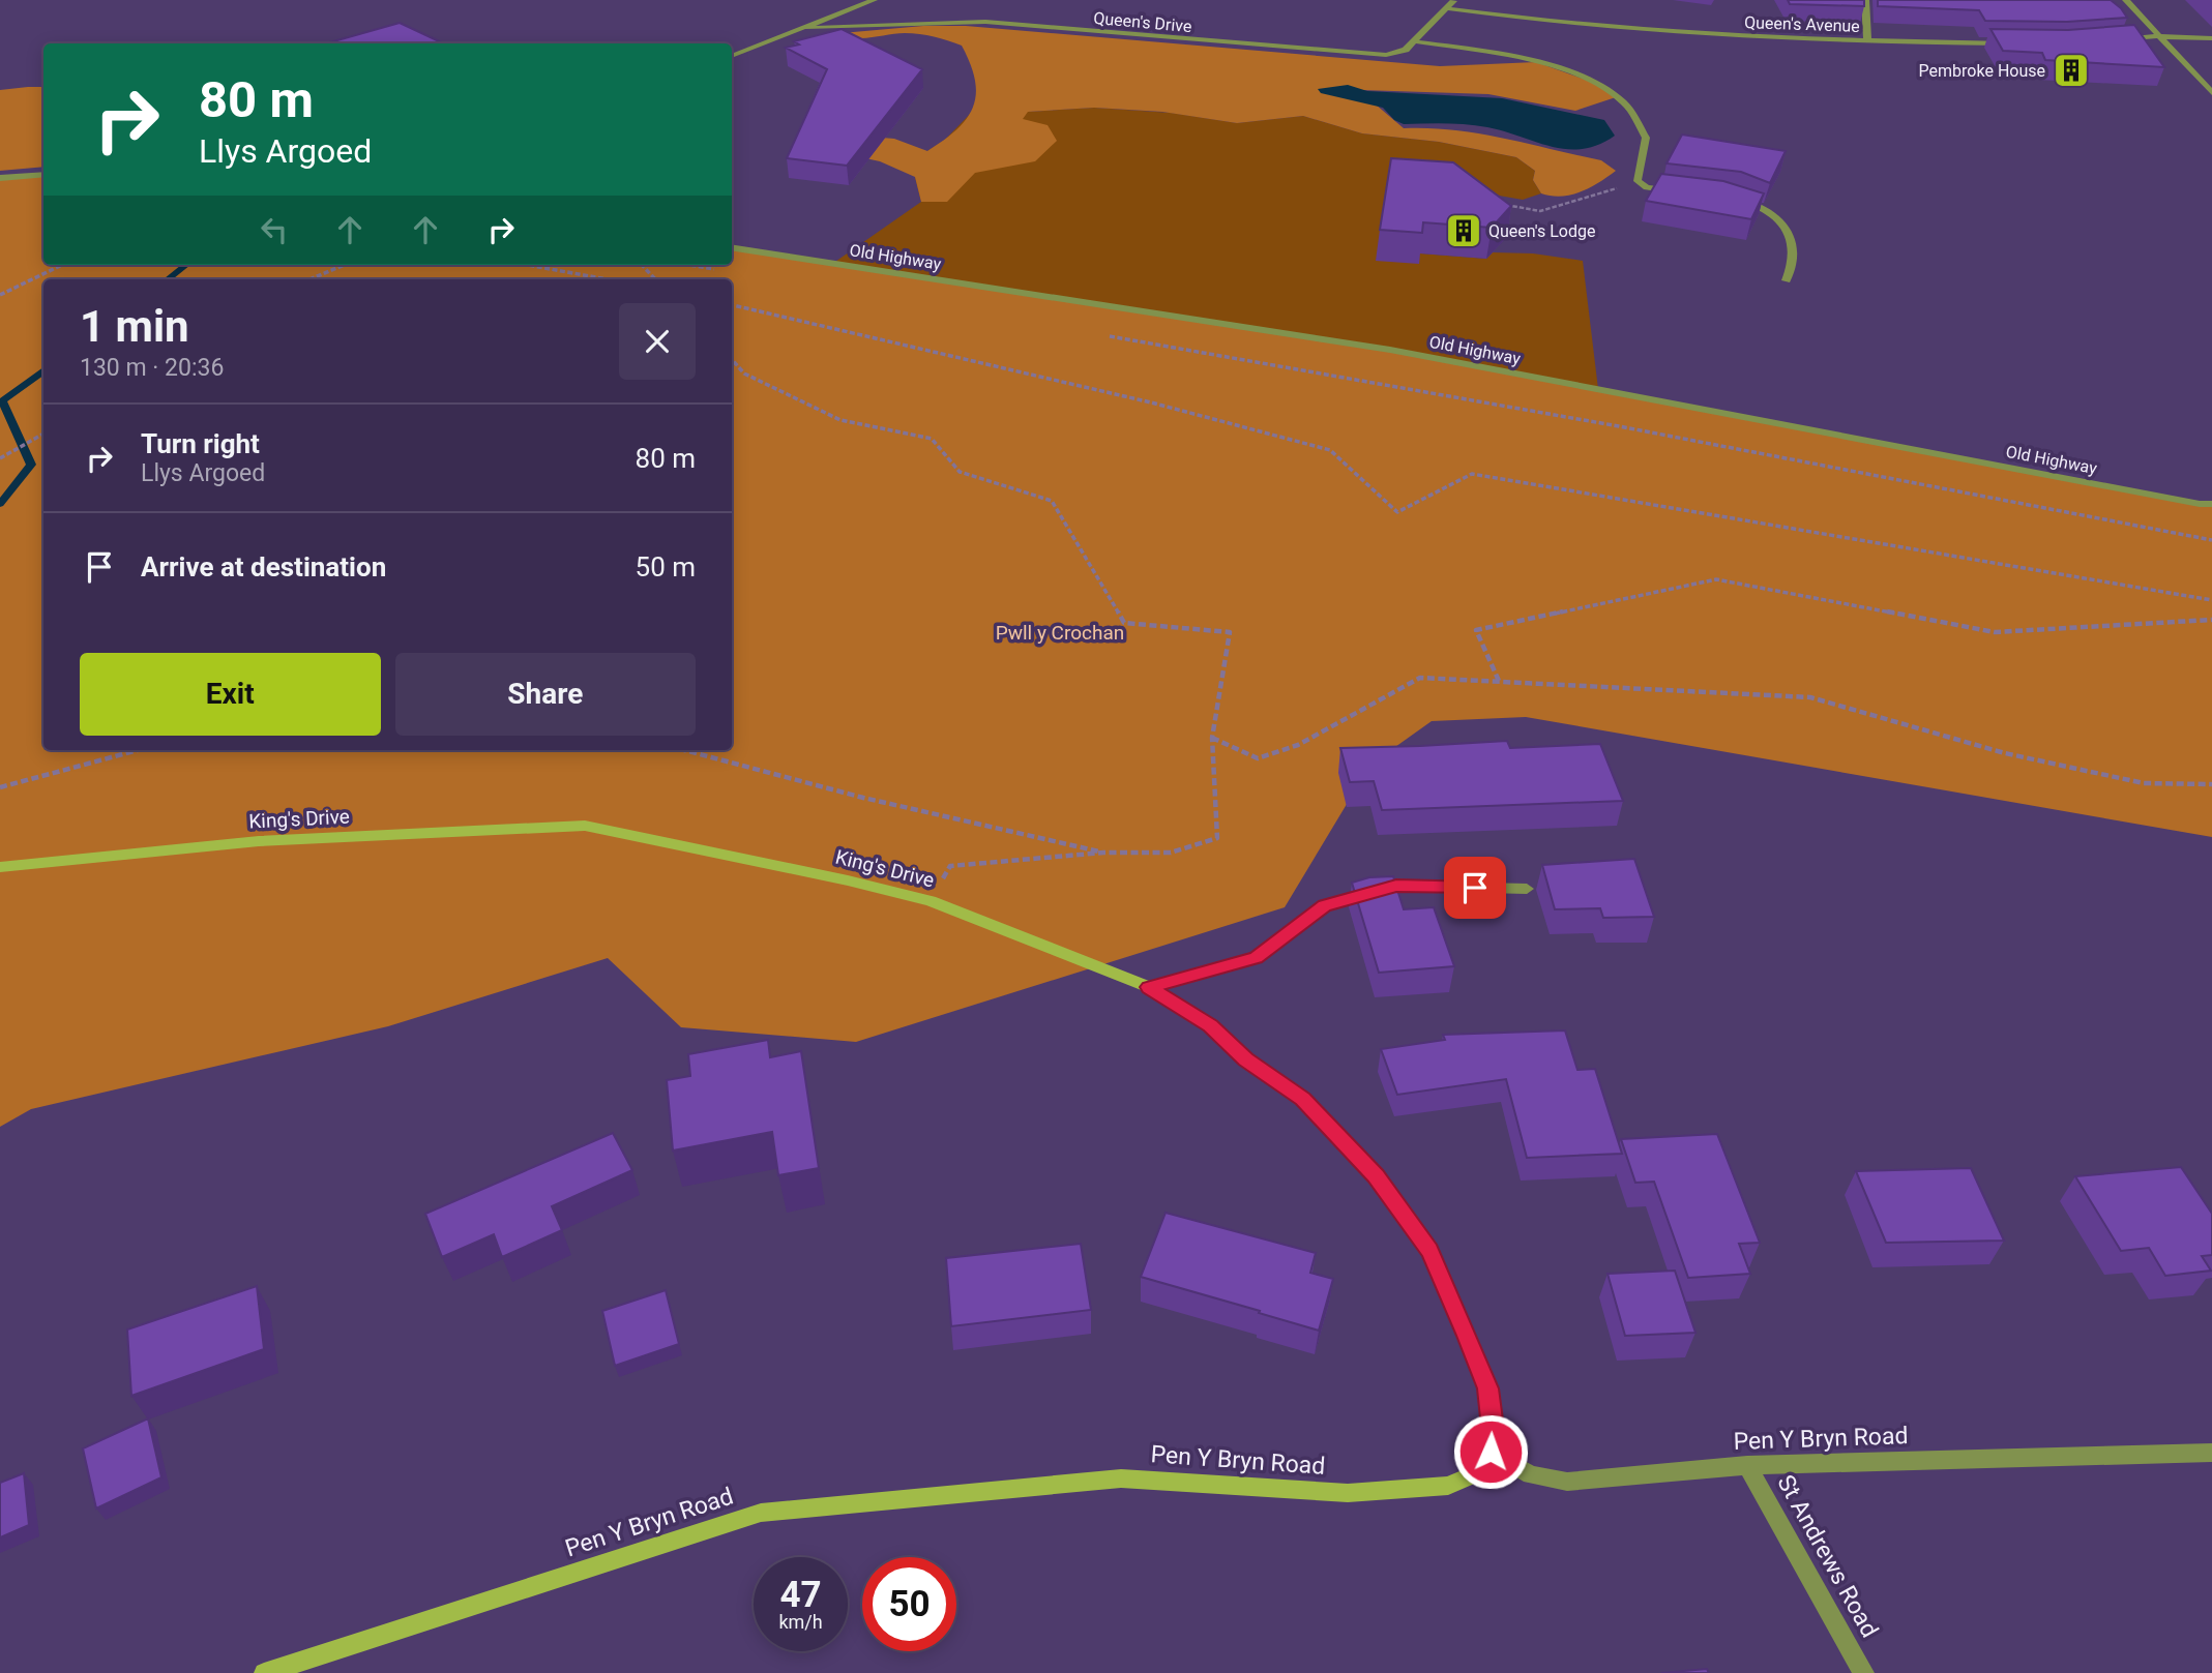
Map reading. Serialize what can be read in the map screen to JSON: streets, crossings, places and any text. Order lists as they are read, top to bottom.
{
  "streets": {
    "main road": ["King's Drive", "Pen Y Bryn Road"],
    "street": [
      "Queen's Drive",
      "Queen's Avenue",
      "Old Highway",
      "St Andrews Road"
    ]
  },
  "crossings": [
    ["Queen's Drive", "Queen's Avenue"],
    ["King's Drive", "Pen Y Bryn Road"],
    ["Pen Y Bryn Road", "St Andrews Road"]
  ],
  "parks": ["Pwll y Crochan"],
  "places": {
    "building": ["Pembroke House", "Queen's Lodge"]
  },
  "page": {
    "turn": ["80 m", "Llys Argoed"],
    "heading": ["1 min", "130 m · 20:36"],
    "list": [
      {
        "name": "Turn right",
        "note": "Llys Argoed",
        "value": "80 m"
      },
      {
        "name": "Arrive at destination",
        "value": "50 m"
      }
    ],
    "buttons": ["Exit", "Share"],
    "speed": "47 km/h",
    "limit": "50"
  }
}
